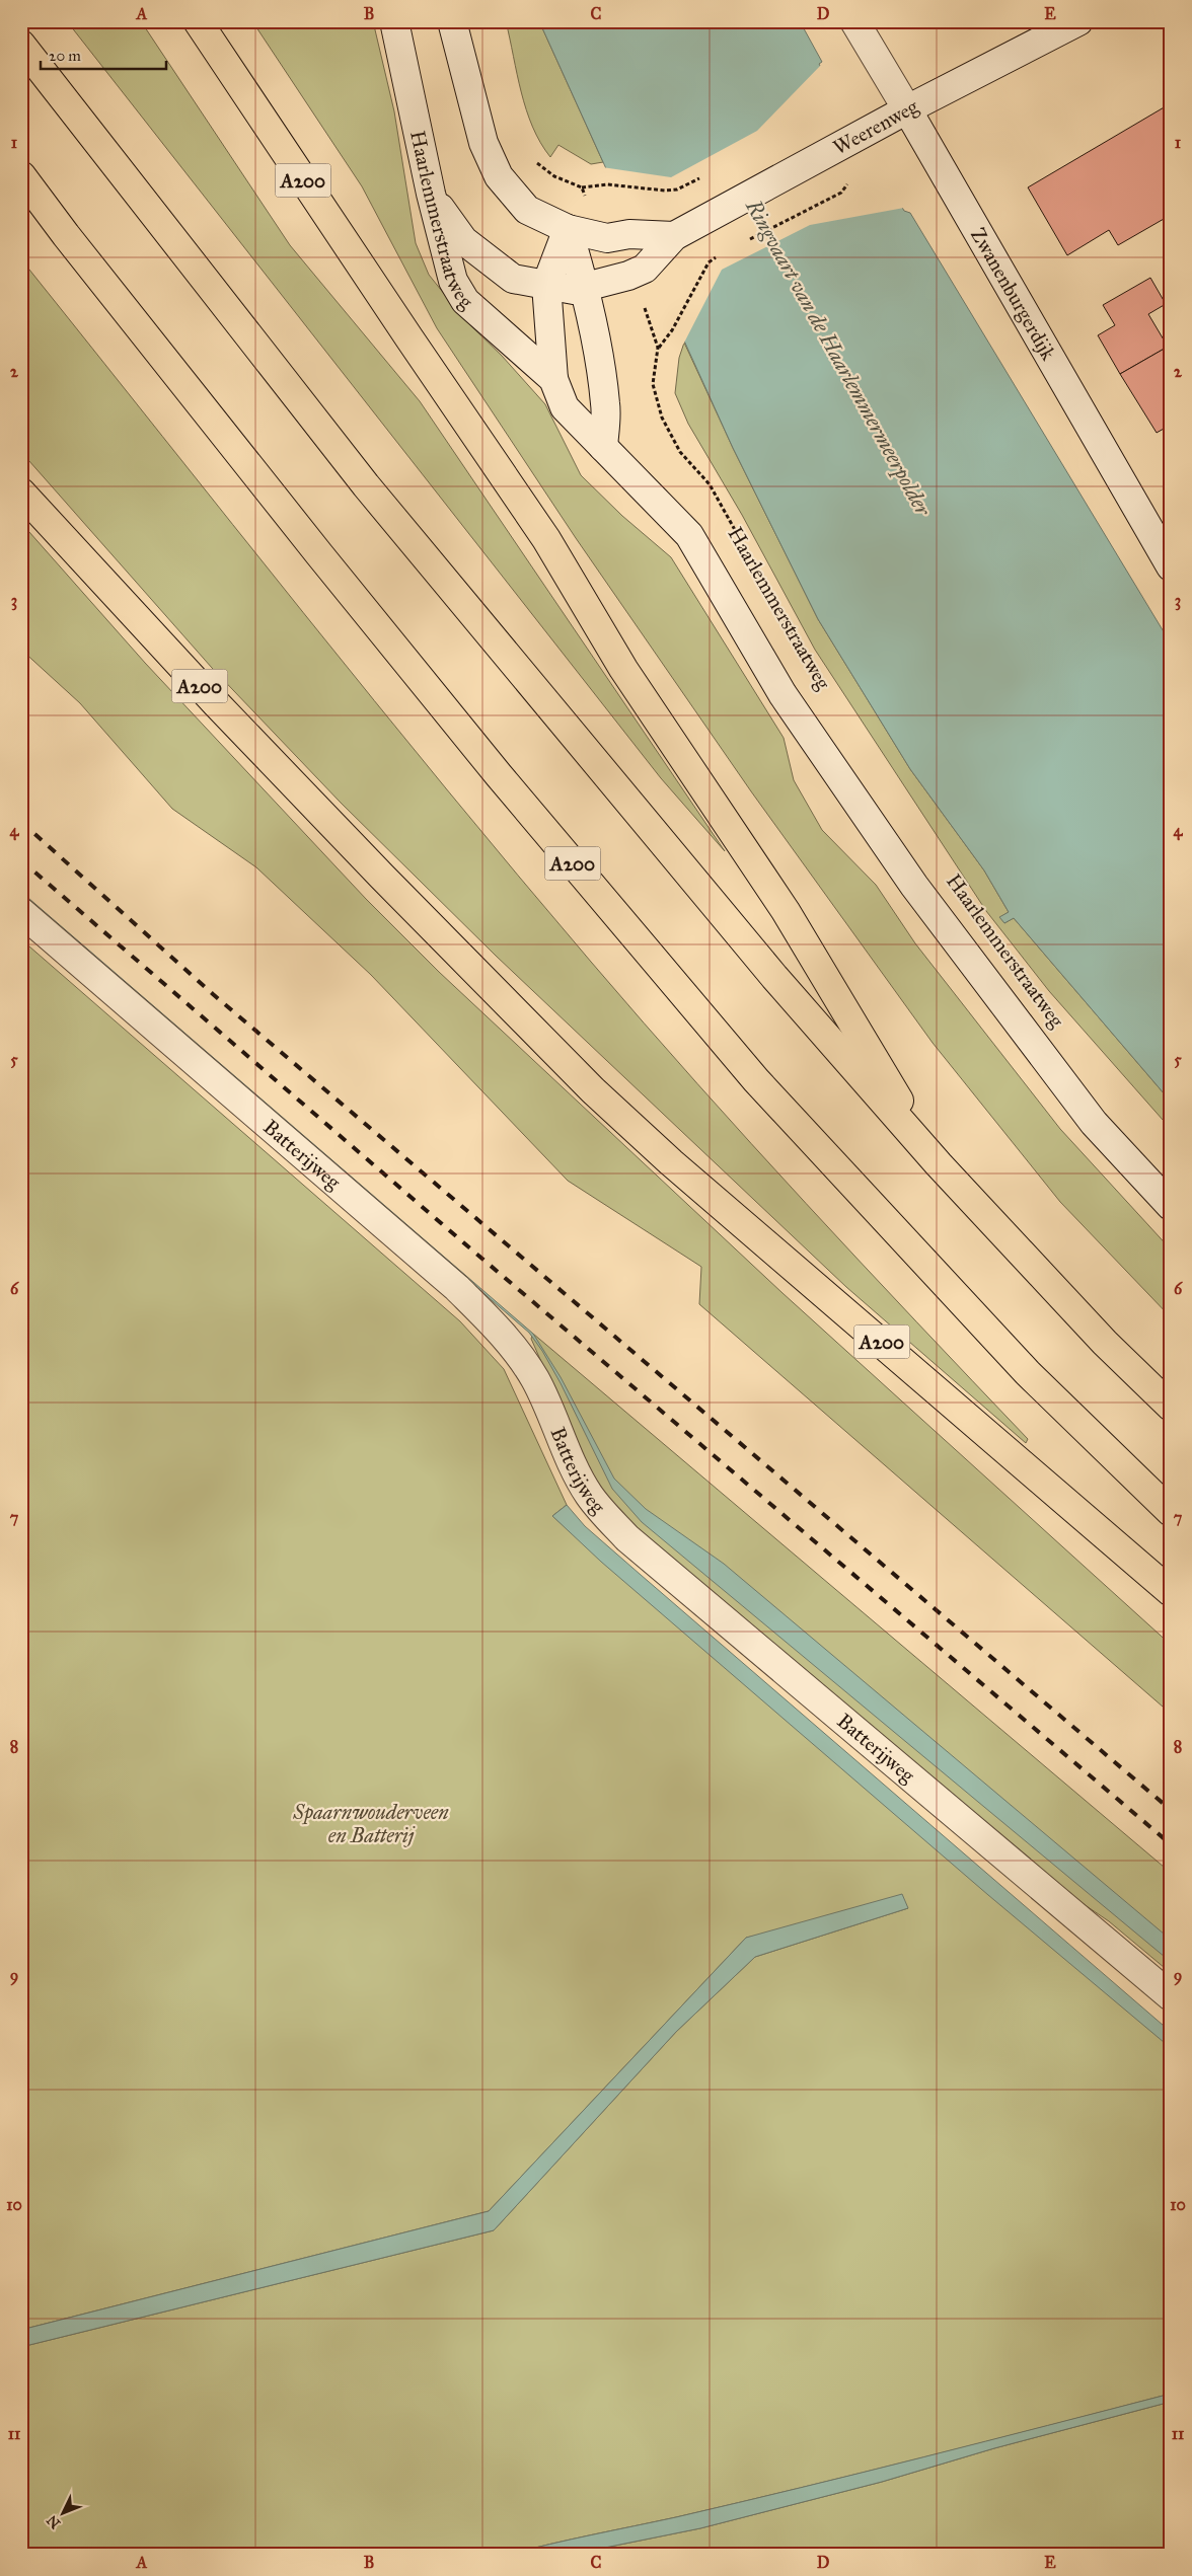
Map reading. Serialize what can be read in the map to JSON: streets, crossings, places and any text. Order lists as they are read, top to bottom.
{
  "streets": {
    "highway": ["A200"],
    "street": [
      "Weerenweg",
      "Haarlemmerstraatweg",
      "Zwanenburgerdijk",
      "Batterijweg"
    ]
  },
  "crossings": [
    ["Weerenweg", "Haarlemmerstraatweg"],
    ["Weerenweg", "Zwanenburgerdijk"]
  ],
  "water": ["Ringvaart van de Haarlemmermeerpolder"],
  "parks": ["Spaarnwouderveen en Batterij"],
  "scale_bar": "20 m",
  "north": "bottom left",
  "grid": {
    "columns": [
      "A",
      "B",
      "C",
      "D",
      "E"
    ],
    "rows": [
      "1",
      "2",
      "3",
      "4",
      "5",
      "6",
      "7",
      "8",
      "9",
      "10",
      "11"
    ]
  }
}
